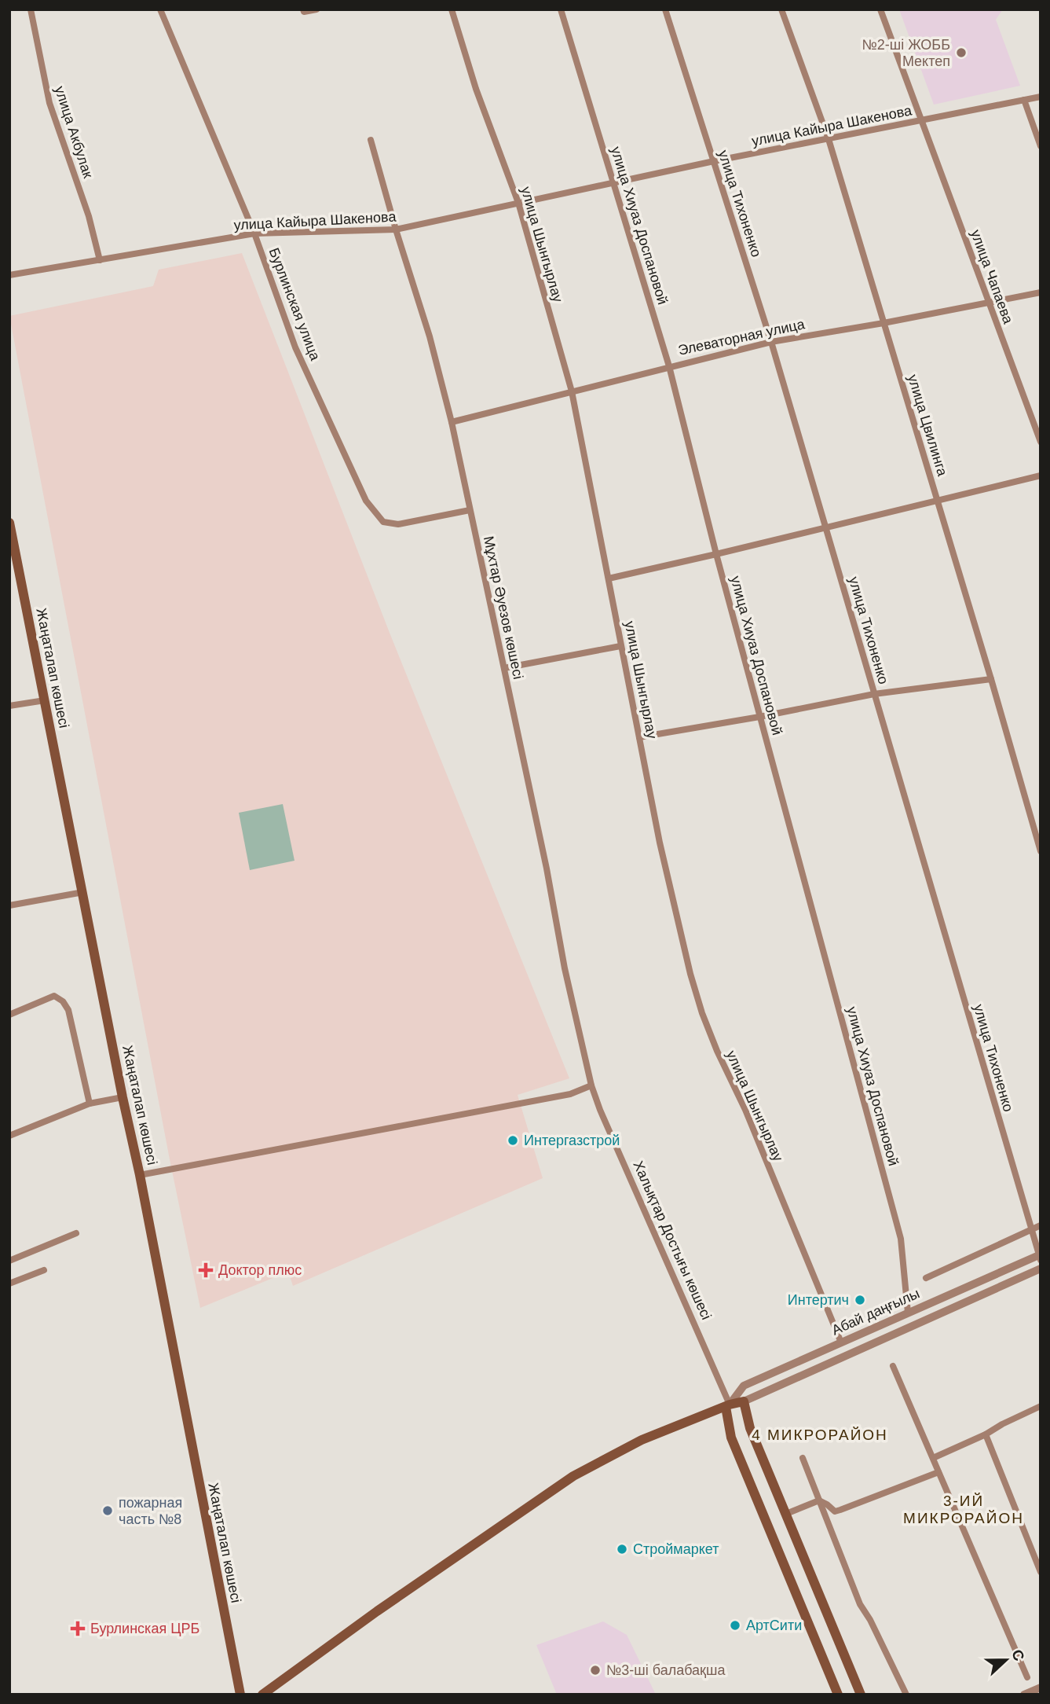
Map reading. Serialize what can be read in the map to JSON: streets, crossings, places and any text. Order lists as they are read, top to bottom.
{
  "streets": {
    "main road": ["Жаңаталап көшесі", "Халықтар Достығы көшесі"],
    "street": [
      "улица Кайыра Шакенова",
      "улица Акбулак",
      "улица Тихоненко",
      "улица Хиуаз Доспановой",
      "улица Шынгырлау",
      "улица Чапаева",
      "Бурлинская улица",
      "Элеваторная улица",
      "улица Цвилинга",
      "Мұхтар Әуезов көшесі",
      "Абай даңғылы"
    ]
  },
  "crossings": [
    ["улица Кайыра Шакенова", "улица Акбулак"],
    ["улица Кайыра Шакенова", "улица Тихоненко"],
    ["улица Кайыра Шакенова", "улица Хиуаз Доспановой"],
    ["улица Кайыра Шакенова", "улица Шынгырлау"],
    ["улица Кайыра Шакенова", "улица Чапаева"],
    ["улица Кайыра Шакенова", "Бурлинская улица"],
    ["улица Кайыра Шакенова", "улица Цвилинга"],
    ["улица Кайыра Шакенова", "Мұхтар Әуезов көшесі"],
    ["улица Тихоненко", "Элеваторная улица"],
    ["улица Тихоненко", "Абай даңғылы"],
    ["улица Хиуаз Доспановой", "Элеваторная улица"],
    ["улица Хиуаз Доспановой", "Абай даңғылы"],
    ["улица Шынгырлау", "Элеваторная улица"],
    ["улица Шынгырлау", "Абай даңғылы"],
    ["улица Чапаева", "Элеваторная улица"],
    ["Бурлинская улица", "Мұхтар Әуезов көшесі"],
    ["Элеваторная улица", "улица Цвилинга"],
    ["Элеваторная улица", "Мұхтар Әуезов көшесі"],
    ["Мұхтар Әуезов көшесі", "Халықтар Достығы көшесі"],
    ["Халықтар Достығы көшесі", "Абай даңғылы"]
  ],
  "districts": ["4 МИКРОРАЙОН", "3-ИЙ МИКРОРАЙОН"],
  "places": {
    "other": [
      "№2-ші ЖОББ Мектеп",
      "Интергазстрой",
      "Интертич",
      "пожарная часть №8",
      "Строймаркет",
      "АртСити",
      "№3-ші балабақша"
    ],
    "health": ["Доктор плюс", "Бурлинская ЦРБ"]
  },
  "north": "right"
}
